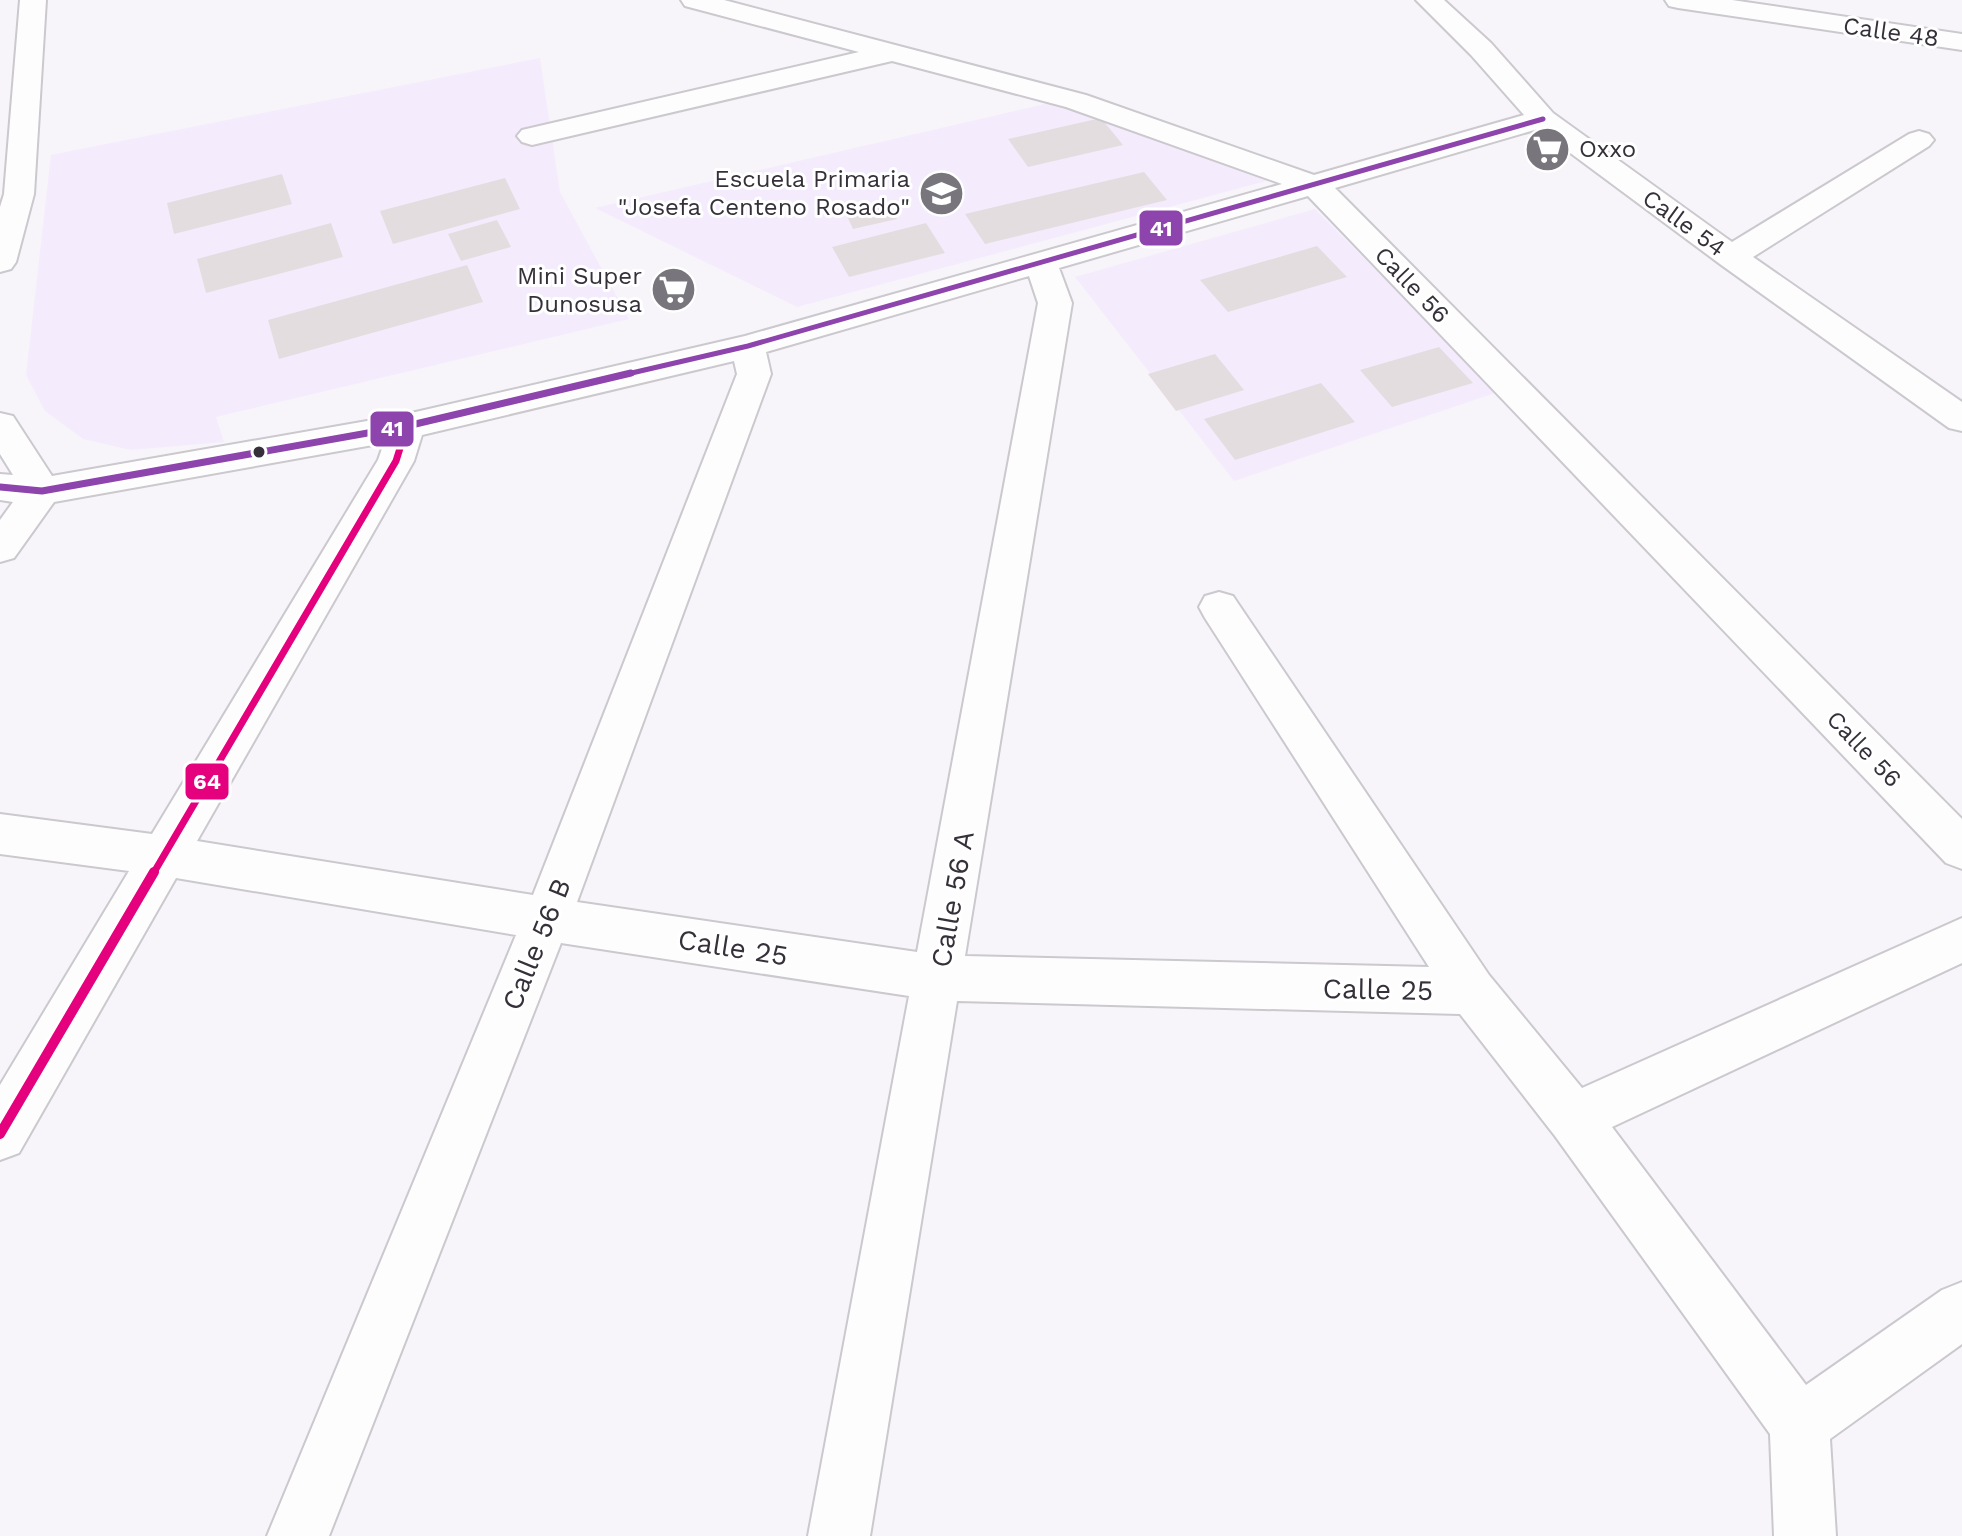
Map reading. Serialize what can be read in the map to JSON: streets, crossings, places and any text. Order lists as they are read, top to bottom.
{
  "streets": {
    "street": [
      "Calle 48",
      "Calle 54",
      "Calle 56",
      "Calle 56 A",
      "Calle 56 B",
      "Calle 25"
    ]
  },
  "crossings": [
    ["Calle 56 A", "Calle 25"],
    ["Calle 56 B", "Calle 25"]
  ],
  "places": {
    "supermarket": ["Oxxo", "Mini Super Dunosusa"],
    "school or university": ["Escuela Primaria \"Josefa Centeno Rosado\""]
  },
  "lines": ["transit line 41", "transit line 64"]
}
